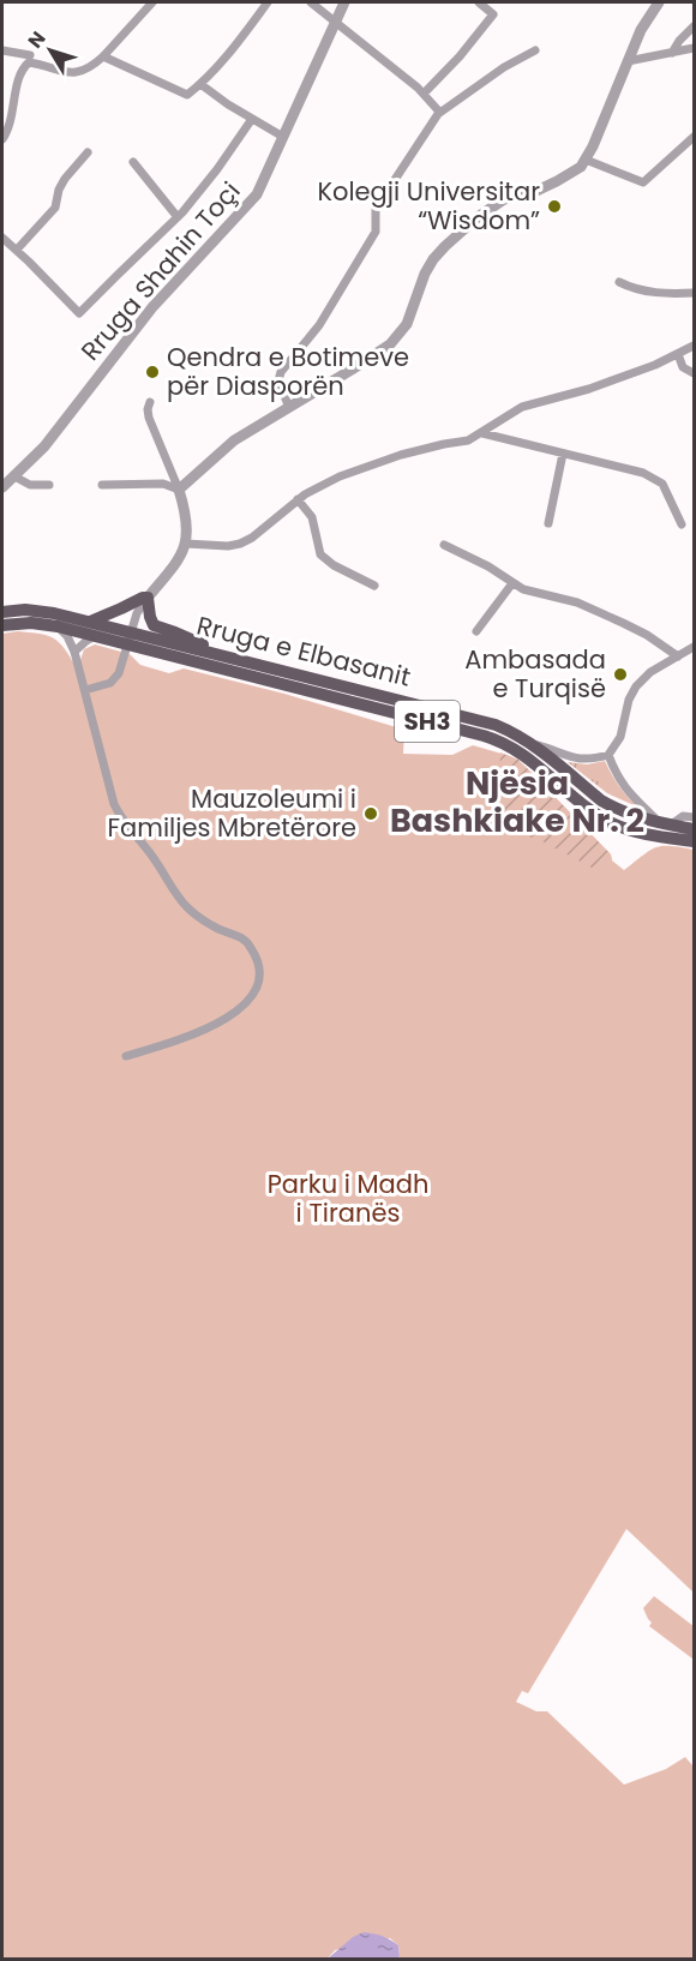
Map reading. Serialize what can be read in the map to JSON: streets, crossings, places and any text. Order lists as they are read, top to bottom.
{
  "streets": {
    "main road": ["Rruga e Elbasanit", "SH3"],
    "street": ["Rruga Shahin Toçi"]
  },
  "districts": ["Njësia Bashkiake Nr. 2"],
  "parks": ["Parku i Madh i Tiranës"],
  "places": [
    "Kolegji Universitar “Wisdom”",
    "Qendra e Botimeve për Diasporën",
    "Ambasada e Turqisë",
    "Mauzoleumi i Familjes Mbretërore"
  ],
  "north": "top left"
}
